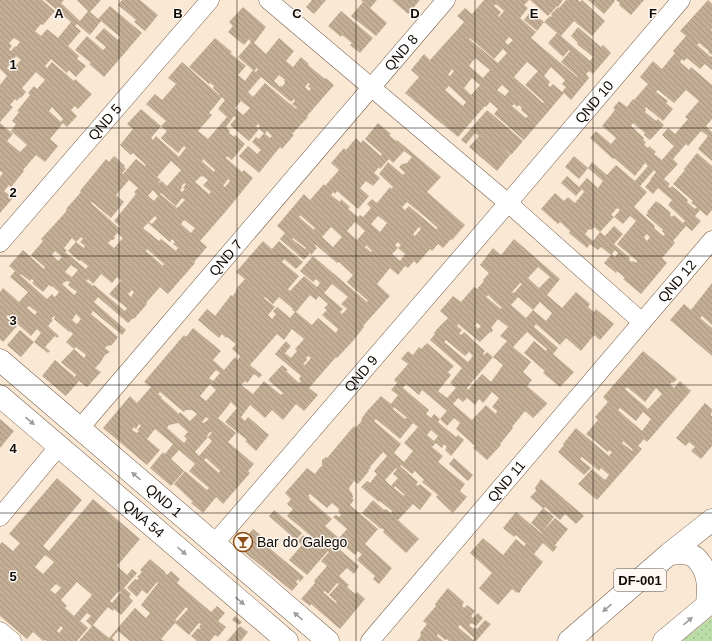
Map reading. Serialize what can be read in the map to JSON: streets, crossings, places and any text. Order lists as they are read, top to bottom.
{
  "streets": {
    "main road": ["QND 1", "QNA 54", "DF-001"],
    "street": [
      "QND 8",
      "QND 10",
      "QND 5",
      "QND 7",
      "QND 12",
      "QND 9",
      "QND 11"
    ]
  },
  "crossings": [
    ["QND 8", "QND 7"],
    ["QND 10", "QND 9"],
    ["QND 7", "QND 1"],
    ["QND 12", "QND 11"],
    ["QND 9", "QND 1"]
  ],
  "one_way": ["QND 1", "QNA 54"],
  "places": {
    "bar": ["Bar do Galego"]
  },
  "grid": {
    "columns": [
      "A",
      "B",
      "C",
      "D",
      "E",
      "F"
    ],
    "rows": [
      "1",
      "2",
      "3",
      "4",
      "5"
    ]
  }
}
